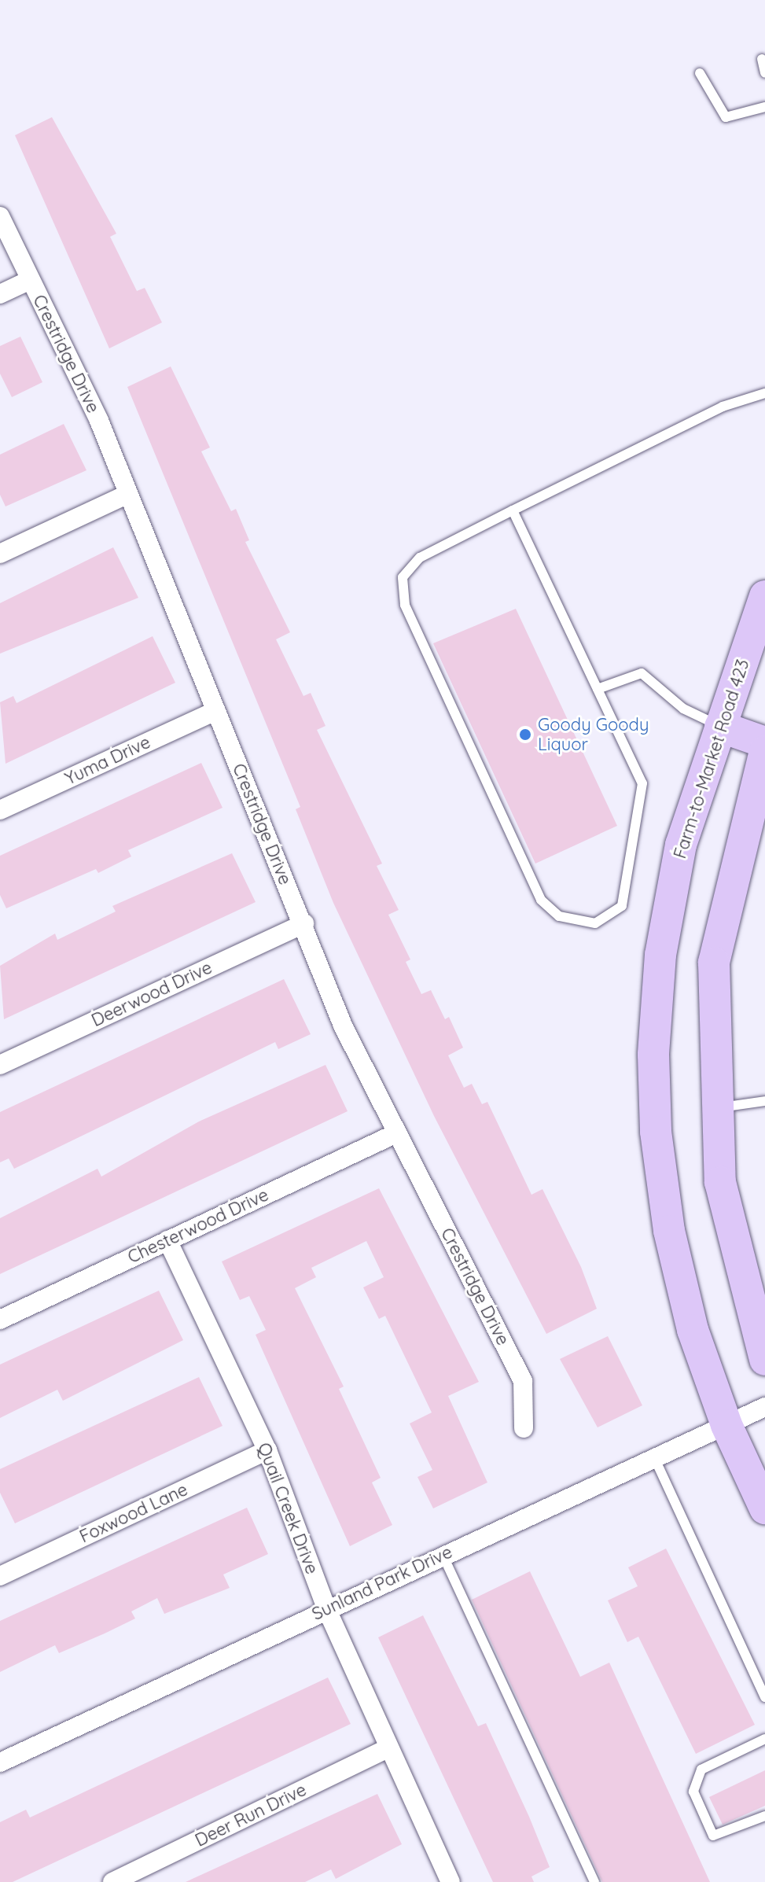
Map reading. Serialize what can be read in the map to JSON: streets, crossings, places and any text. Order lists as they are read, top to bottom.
{
  "streets": {
    "main road": ["Farm-to-Market Road 423"],
    "street": [
      "Crestridge Drive",
      "Yuma Drive",
      "Deerwood Drive",
      "Chesterwood Drive",
      "Quail Creek Drive",
      "Foxwood Lane",
      "Sunland Park Drive",
      "Deer Run Drive"
    ]
  },
  "crossings": [
    ["Crestridge Drive", "Yuma Drive"],
    ["Crestridge Drive", "Deerwood Drive"],
    ["Crestridge Drive", "Chesterwood Drive"],
    ["Farm-to-Market Road 423", "Sunland Park Drive"],
    ["Chesterwood Drive", "Quail Creek Drive"],
    ["Quail Creek Drive", "Foxwood Lane"],
    ["Quail Creek Drive", "Sunland Park Drive"],
    ["Quail Creek Drive", "Deer Run Drive"]
  ],
  "places": ["Goody Goody Liquor"]
}
